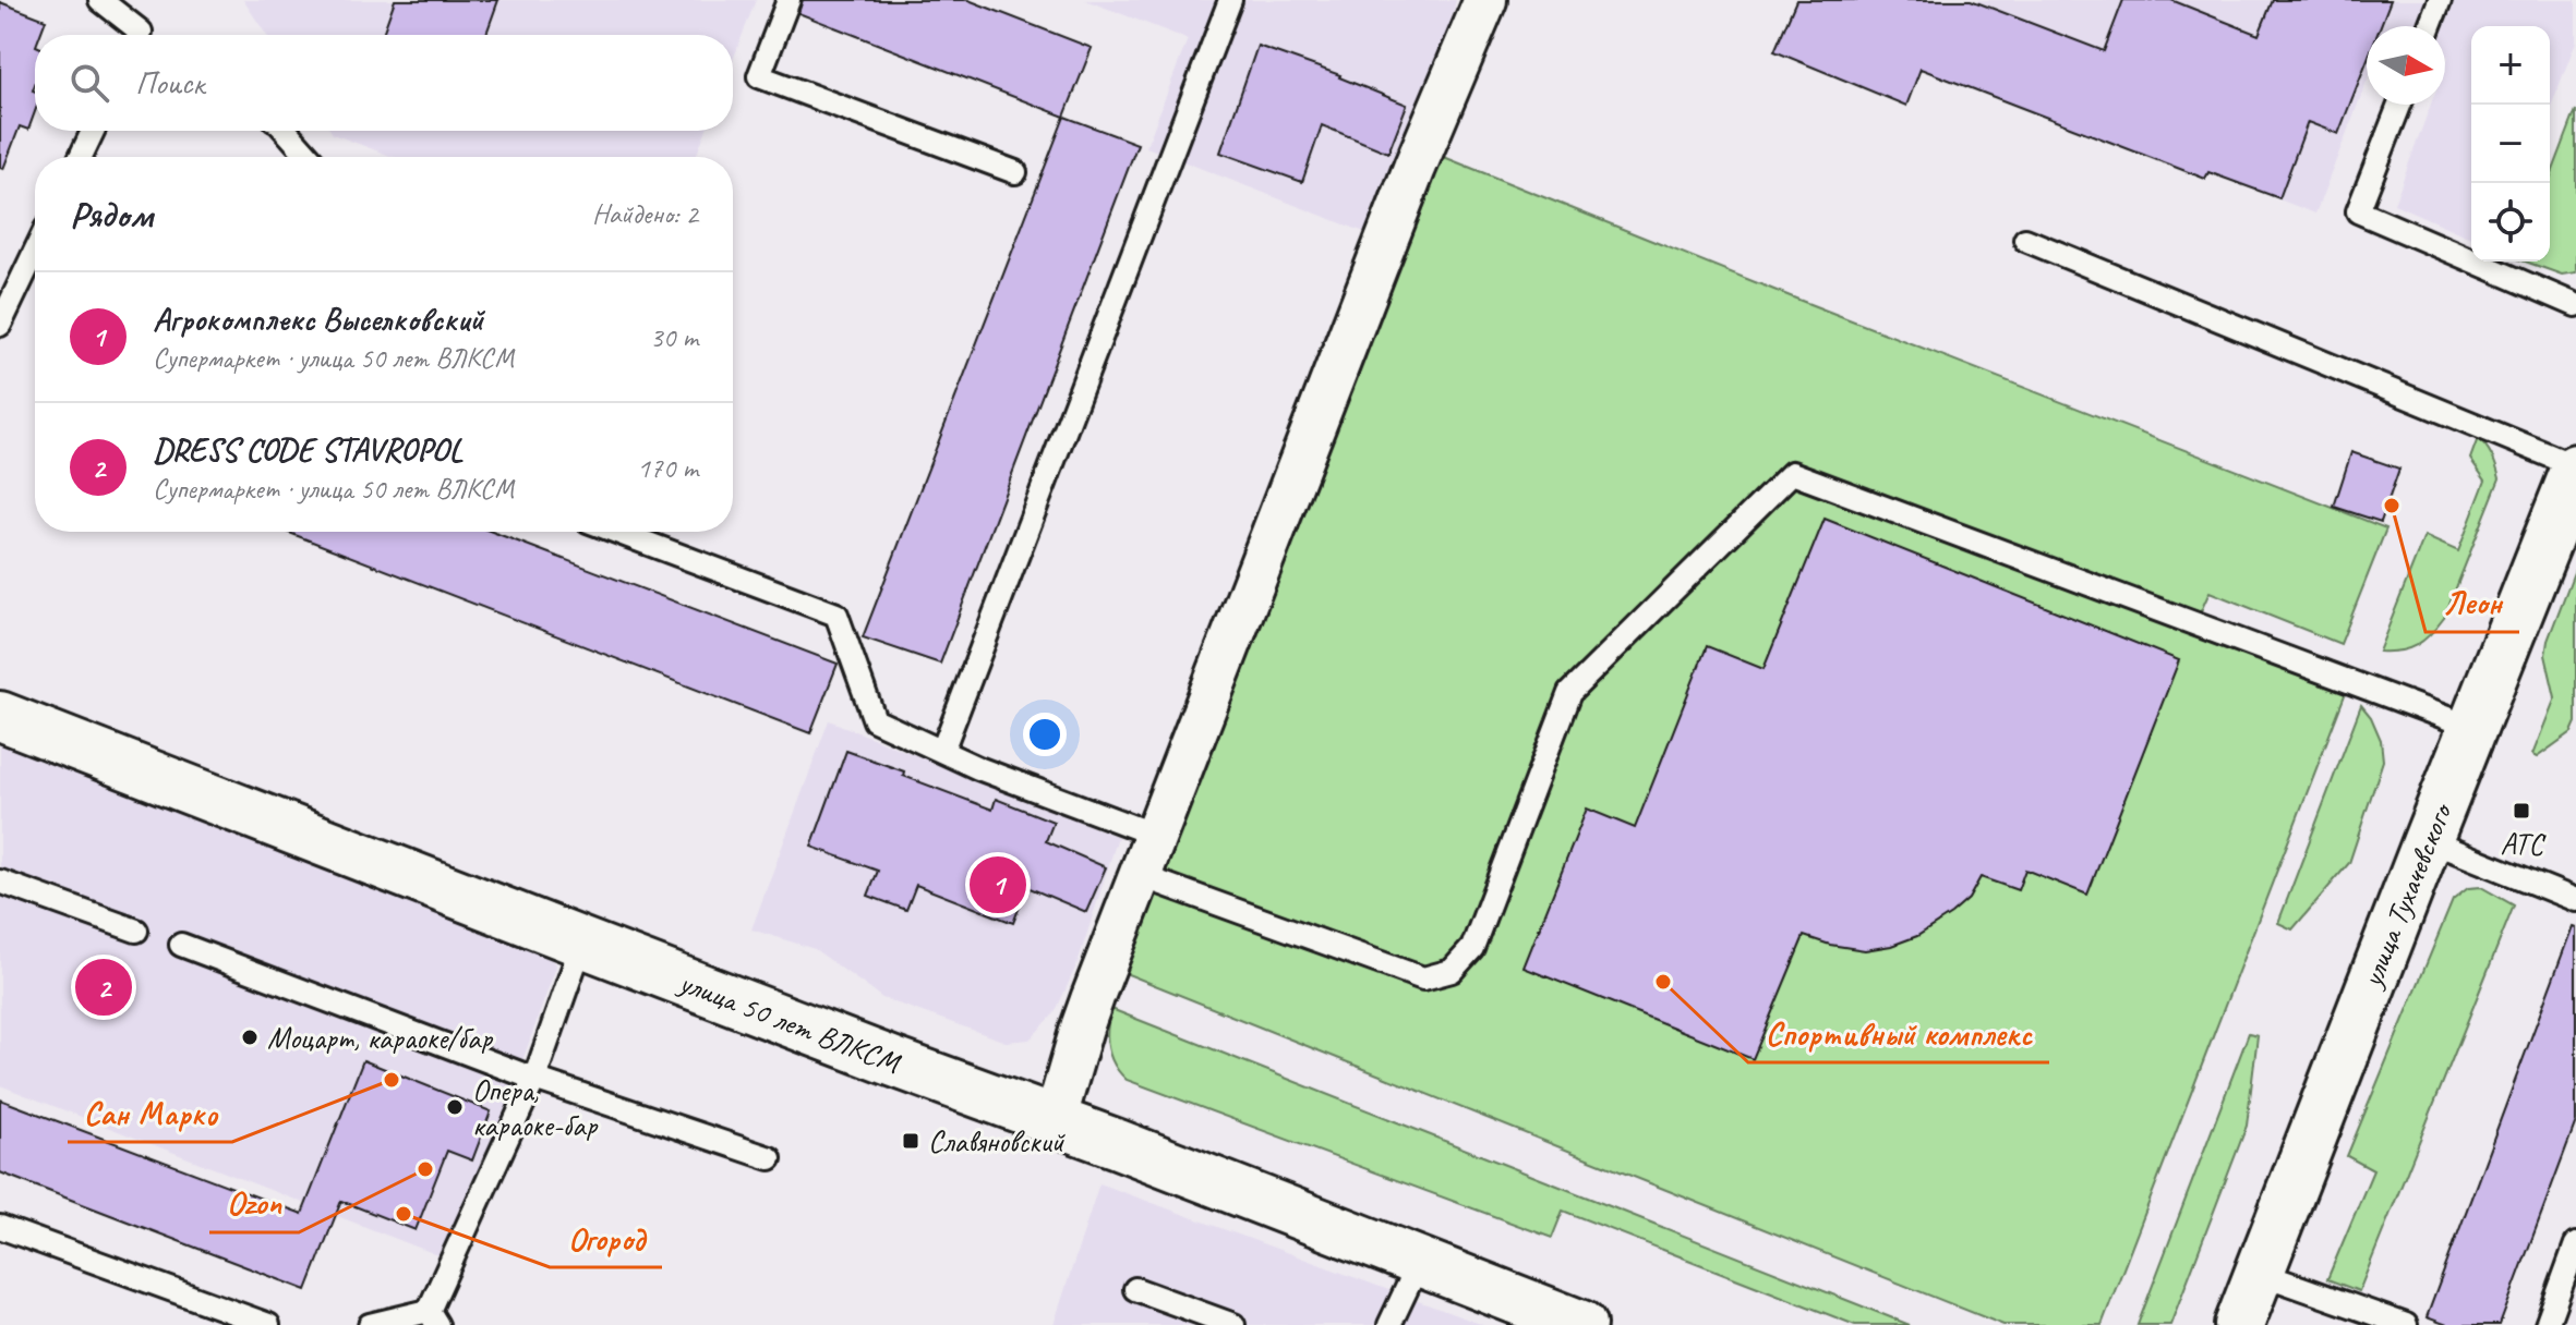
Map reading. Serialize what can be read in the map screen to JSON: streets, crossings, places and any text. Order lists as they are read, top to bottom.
{
  "streets": {
    "street": ["улица Тухачевского", "улица 50 лет ВЛКСМ"]
  },
  "places": {
    "other": [
      "Леон",
      "Спортивный комплекс",
      "Моцарт, караоке/бар",
      "Сан Марко",
      "Опера, караоке-бар",
      "Ozon",
      "Огород"
    ],
    "transit": ["АТС", "Славяновский"]
  },
  "north": "right",
  "page": {
    "map_buttons": ["+", "−"],
    "search": "Поиск",
    "heading": ["Рядом", "Найдено: 2"],
    "list": [
      {
        "mark": "1",
        "name": "Агрокомплекс Выселковский",
        "note": "Супермаркет · улица 50 лет ВЛКСМ",
        "value": "30 m"
      },
      {
        "mark": "2",
        "name": "DRESS CODE STAVROPOL",
        "note": "Супермаркет · улица 50 лет ВЛКСМ",
        "value": "170 m"
      }
    ],
    "pins": ["1", "2"]
  }
}
